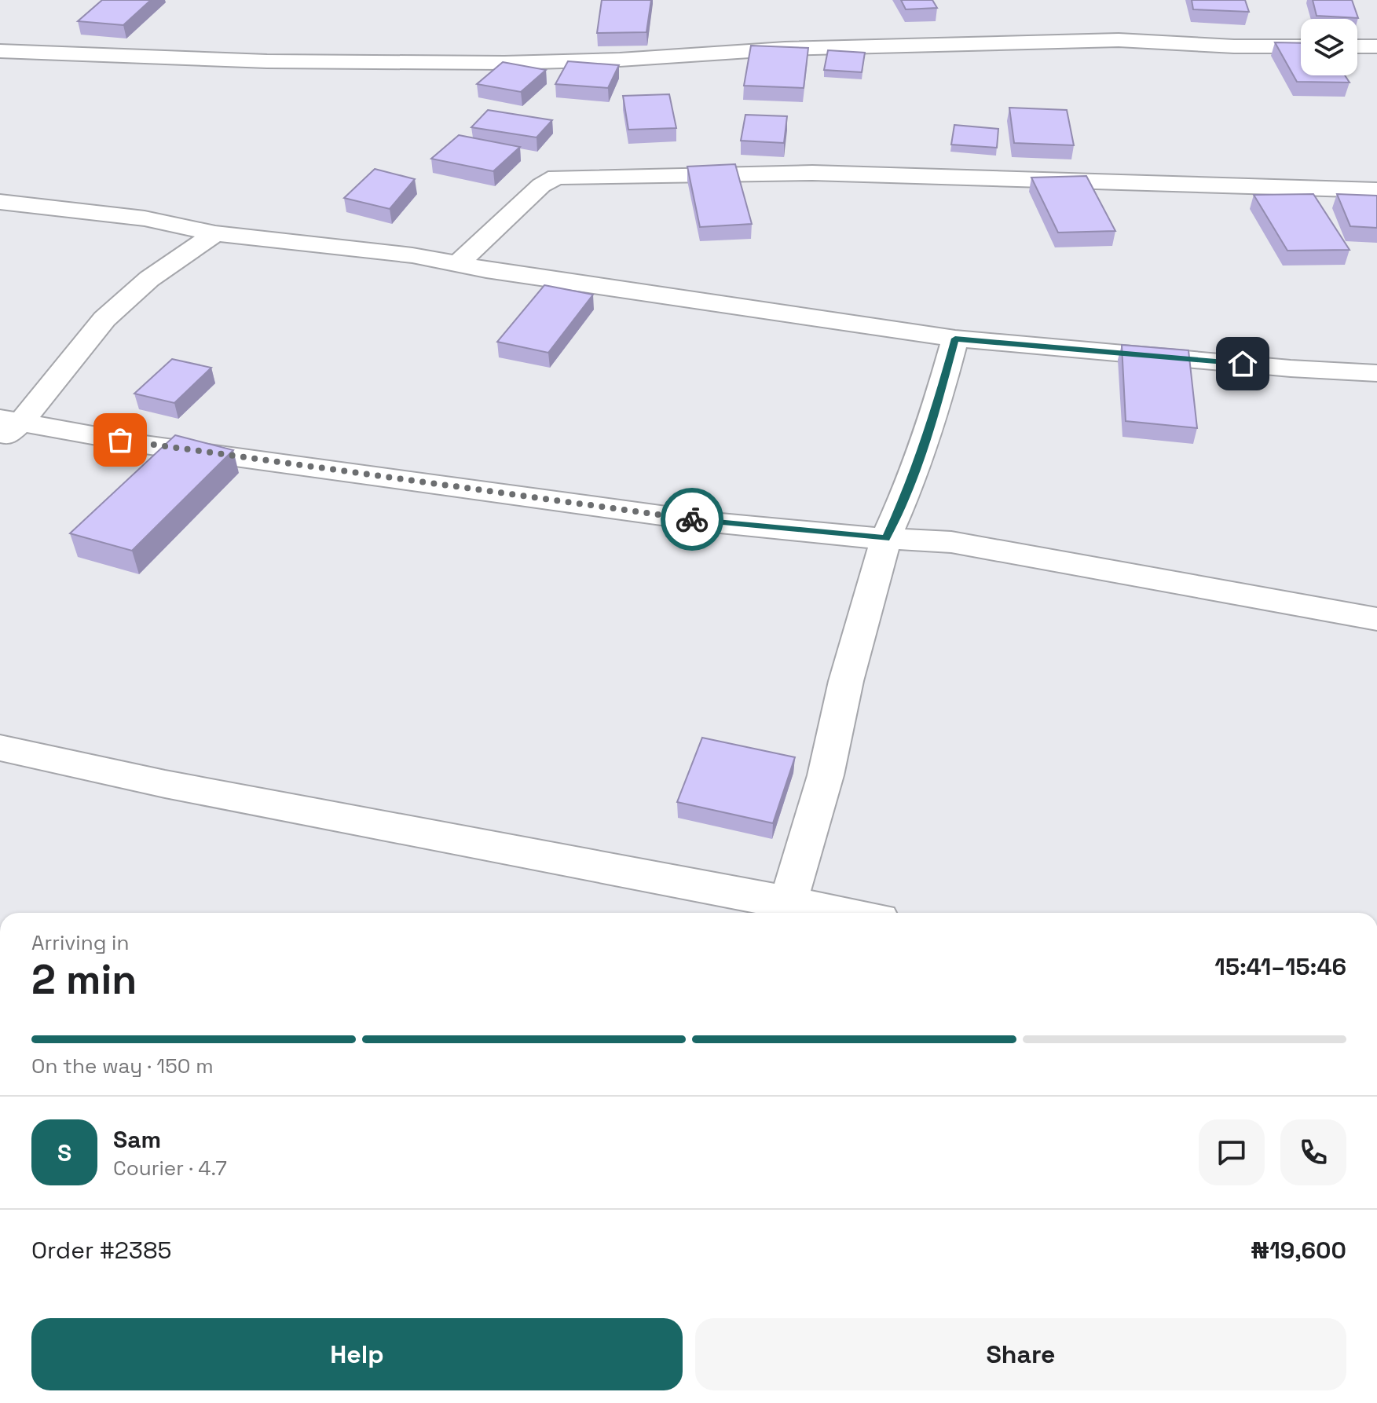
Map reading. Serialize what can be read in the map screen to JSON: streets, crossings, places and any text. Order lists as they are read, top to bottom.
{
  "page": {
    "heading": ["2 min", "Arriving in", "15:41–15:46"],
    "panel": [
      "Sam",
      "Courier · 4.7",
      "Order #2385",
      "₦19,600"
    ],
    "bar": "On the way · 150 m",
    "round": "S",
    "buttons": ["Help", "Share"]
  }
}
